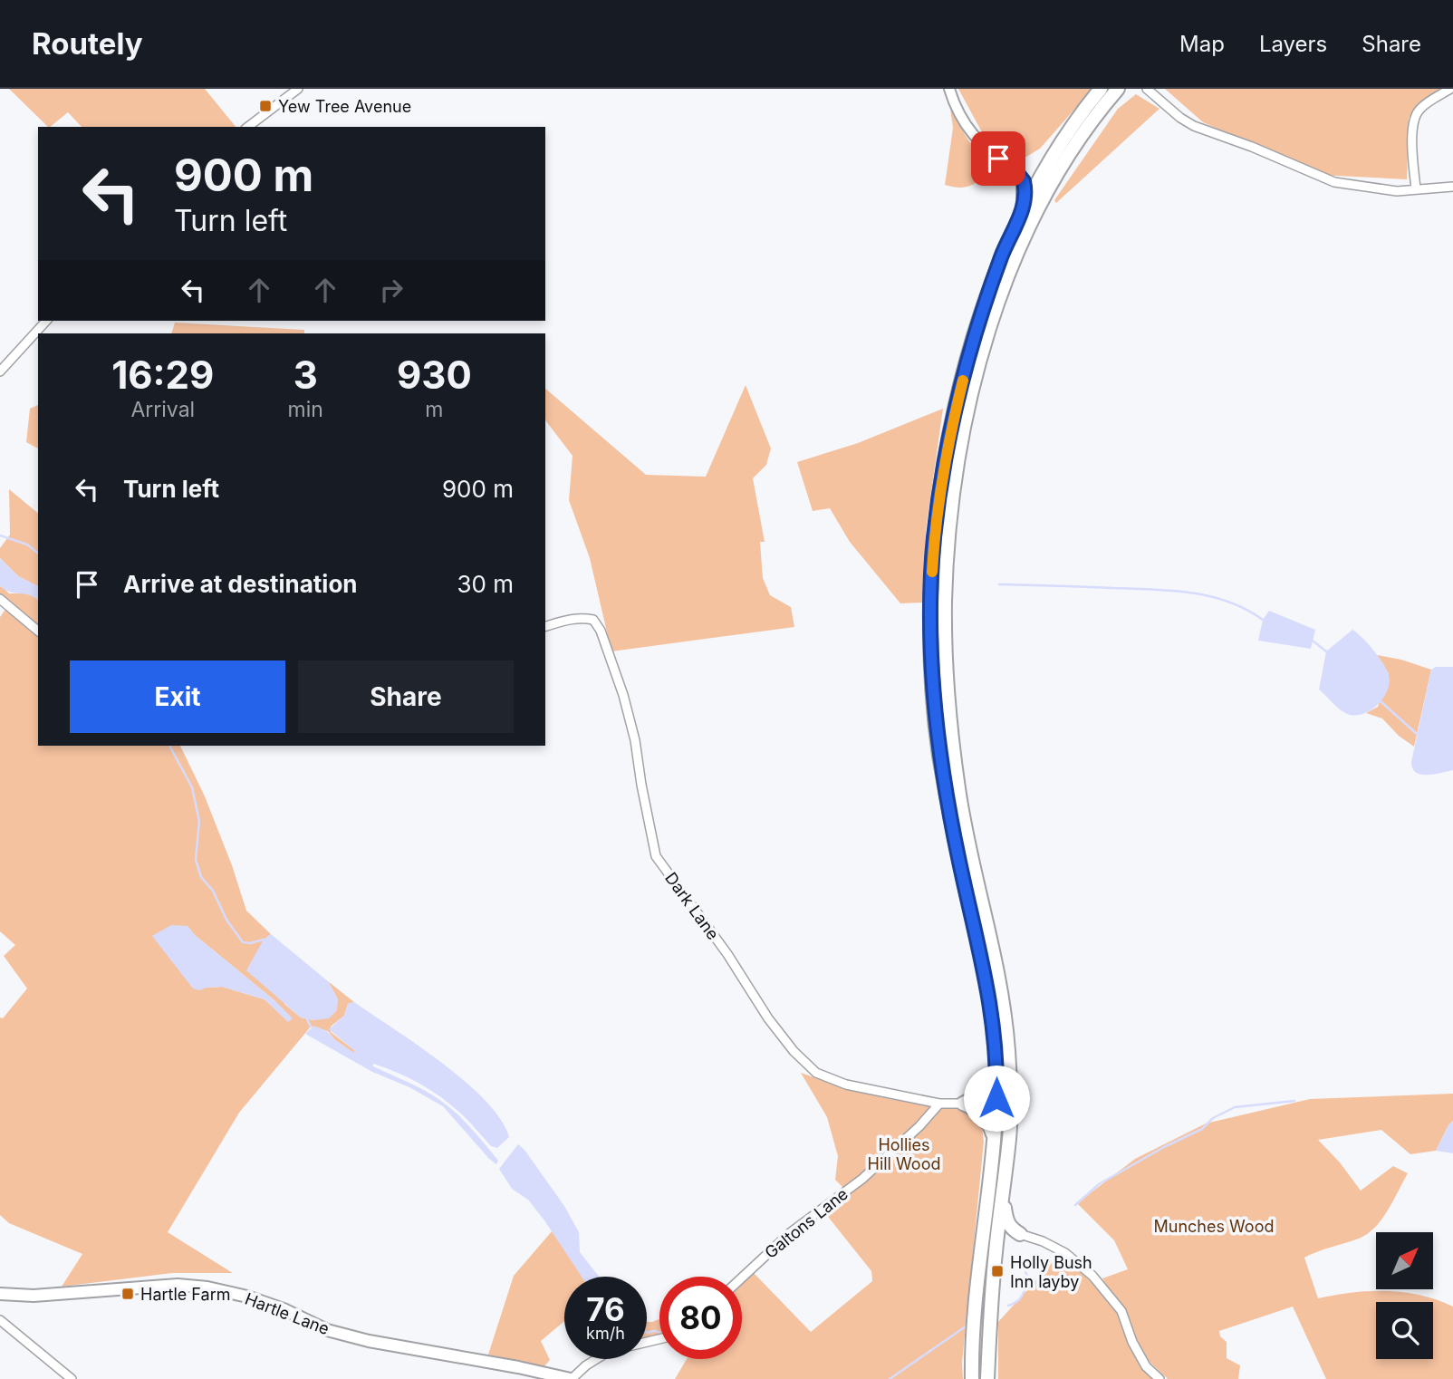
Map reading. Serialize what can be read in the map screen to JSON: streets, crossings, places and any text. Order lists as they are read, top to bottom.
{
  "streets": {
    "main road": ["Hartle Lane"],
    "street": ["Dark Lane", "Galtons Lane"]
  },
  "crossings": [
    ["Dark Lane", "Galtons Lane"]
  ],
  "parks": ["Hollies Hill Wood", "Munches Wood"],
  "places": {
    "transit": ["Yew Tree Avenue", "Holly Bush Inn layby", "Hartle Farm"]
  },
  "north": "top right",
  "page": {
    "header": "Routely",
    "nav": ["Map", "Layers", "Share"],
    "turn": ["900 m", "Turn left"],
    "eta": [
      "16:29",
      "Arrival",
      "3",
      "min",
      "930",
      "m"
    ],
    "list": [
      {
        "name": "Turn left",
        "value": "900 m"
      },
      {
        "name": "Arrive at destination",
        "value": "30 m"
      }
    ],
    "buttons": ["Exit", "Share"],
    "speed": "76 km/h",
    "limit": "80"
  }
}
